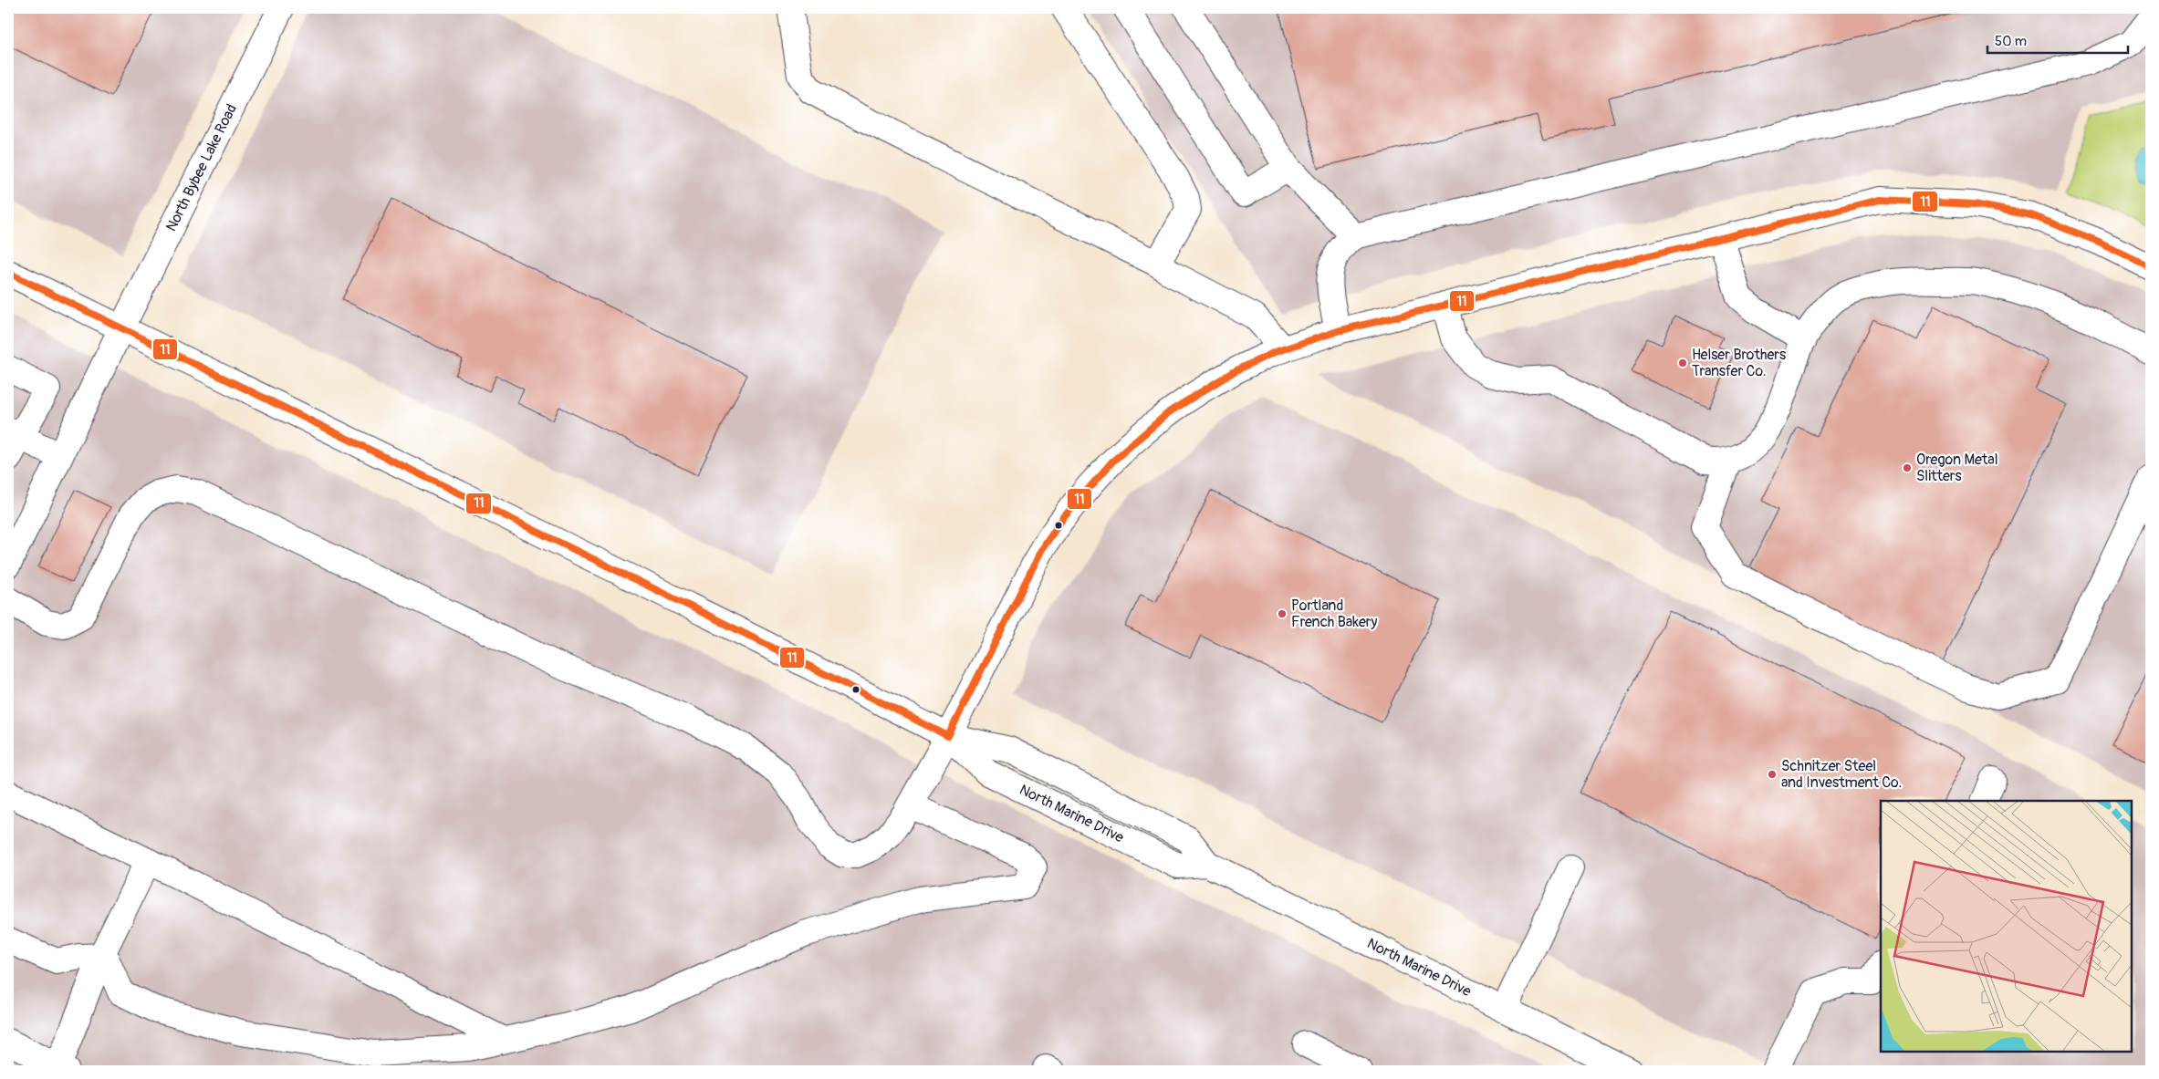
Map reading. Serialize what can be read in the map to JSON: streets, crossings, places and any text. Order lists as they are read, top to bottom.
{
  "streets": {
    "main road": ["North Bybee Lake Road", "North Marine Drive"]
  },
  "crossings": [
    ["North Bybee Lake Road", "North Marine Drive"]
  ],
  "places": [
    "Helser Brothers Transfer Co.",
    "Oregon Metal Slitters",
    "Portland French Bakery",
    "Schnitzer Steel and Investment Co."
  ],
  "lines": ["transit line 11"],
  "scale_bar": "50 m"
}
